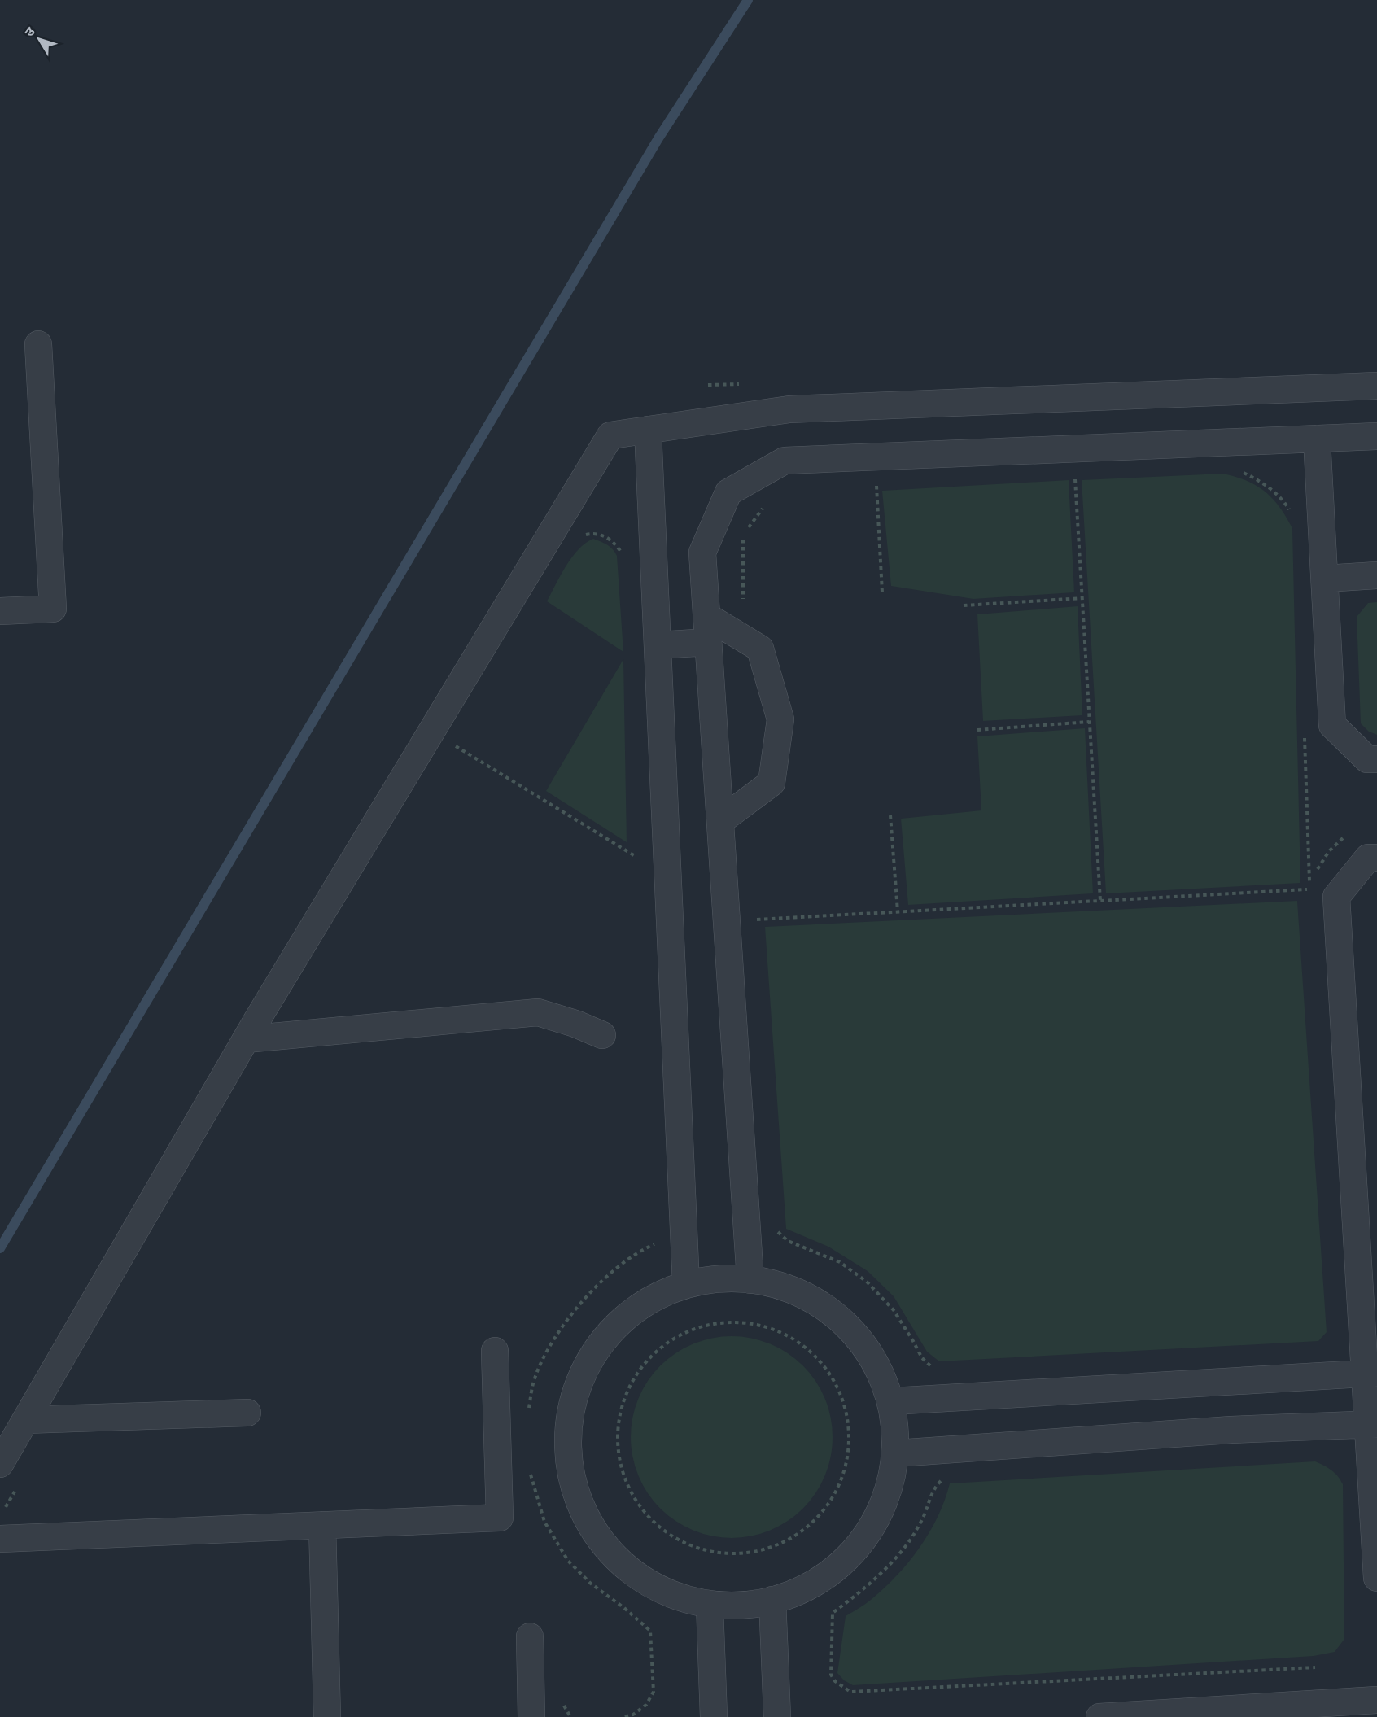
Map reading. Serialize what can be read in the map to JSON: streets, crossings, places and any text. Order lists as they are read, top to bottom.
{
  "north": "top left"
}
